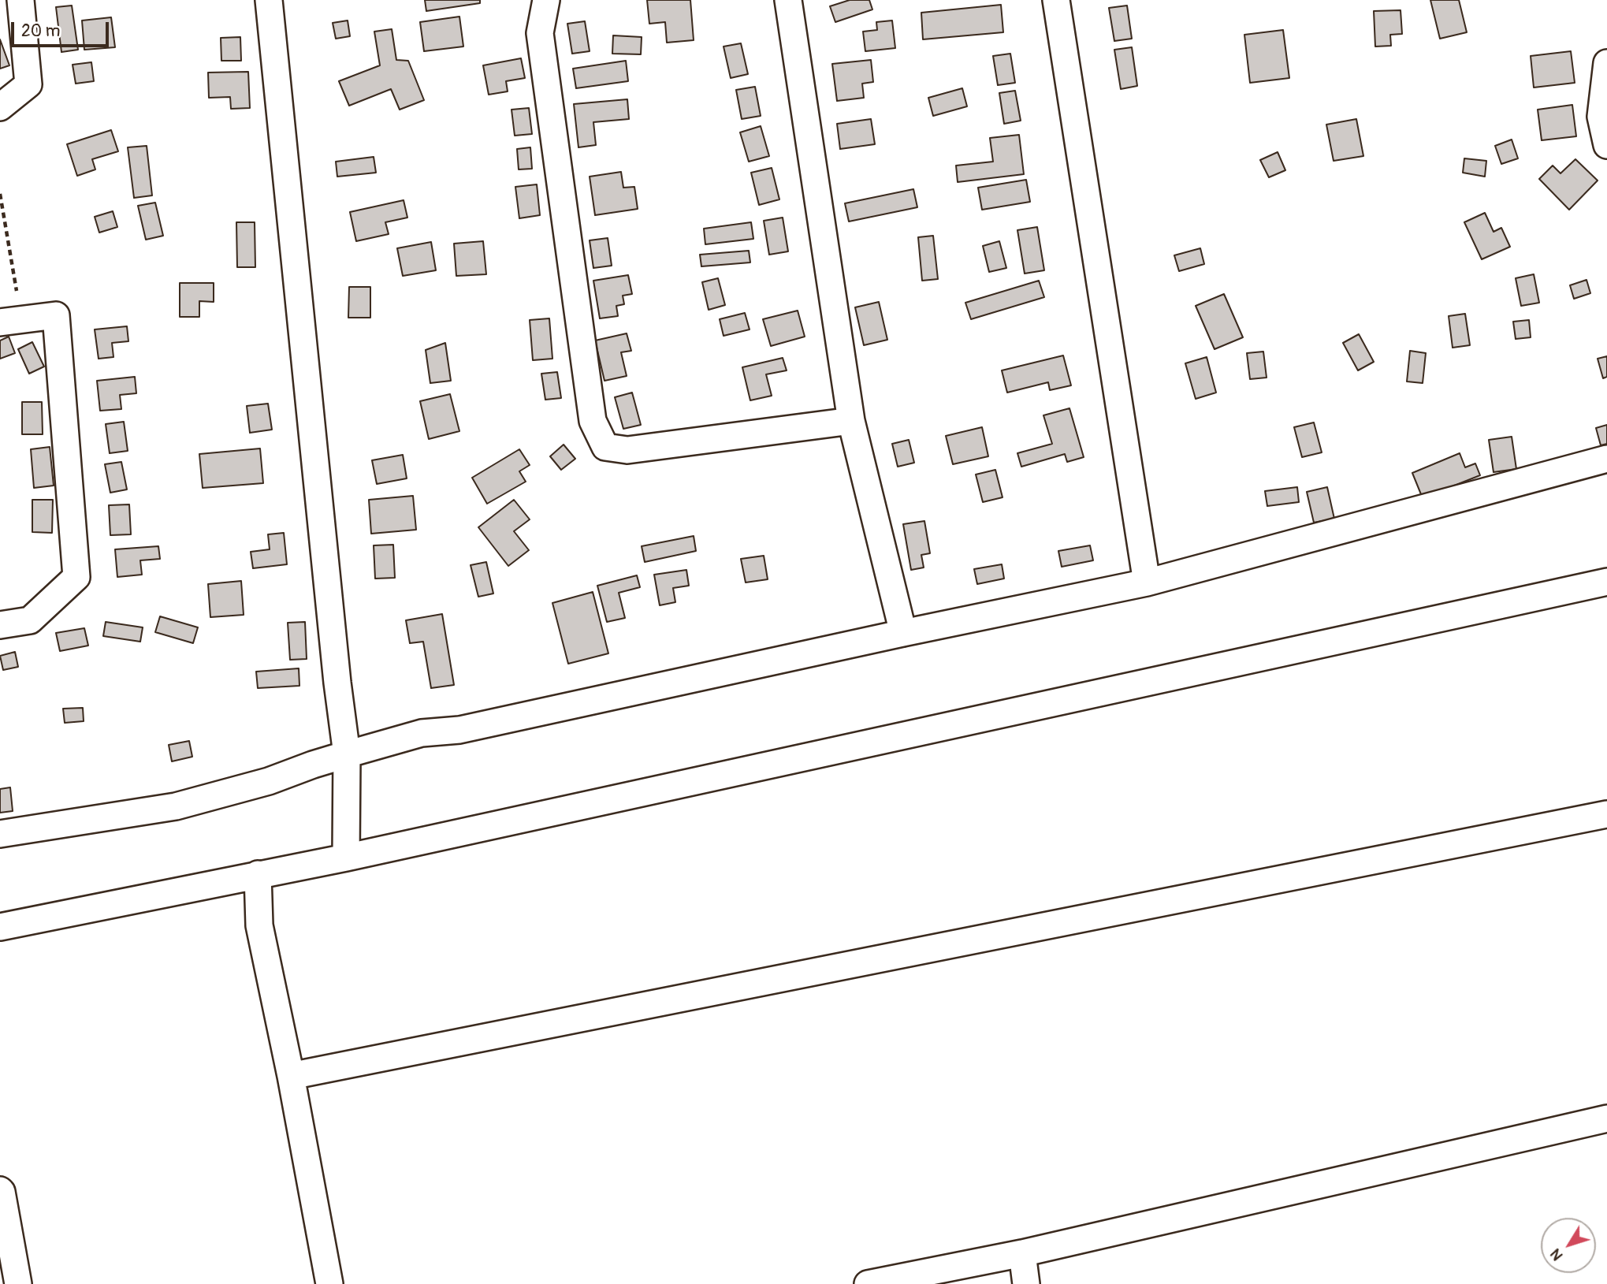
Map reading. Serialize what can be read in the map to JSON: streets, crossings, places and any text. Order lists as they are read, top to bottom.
{
  "scale_bar": "20 m",
  "north": "bottom left"
}
